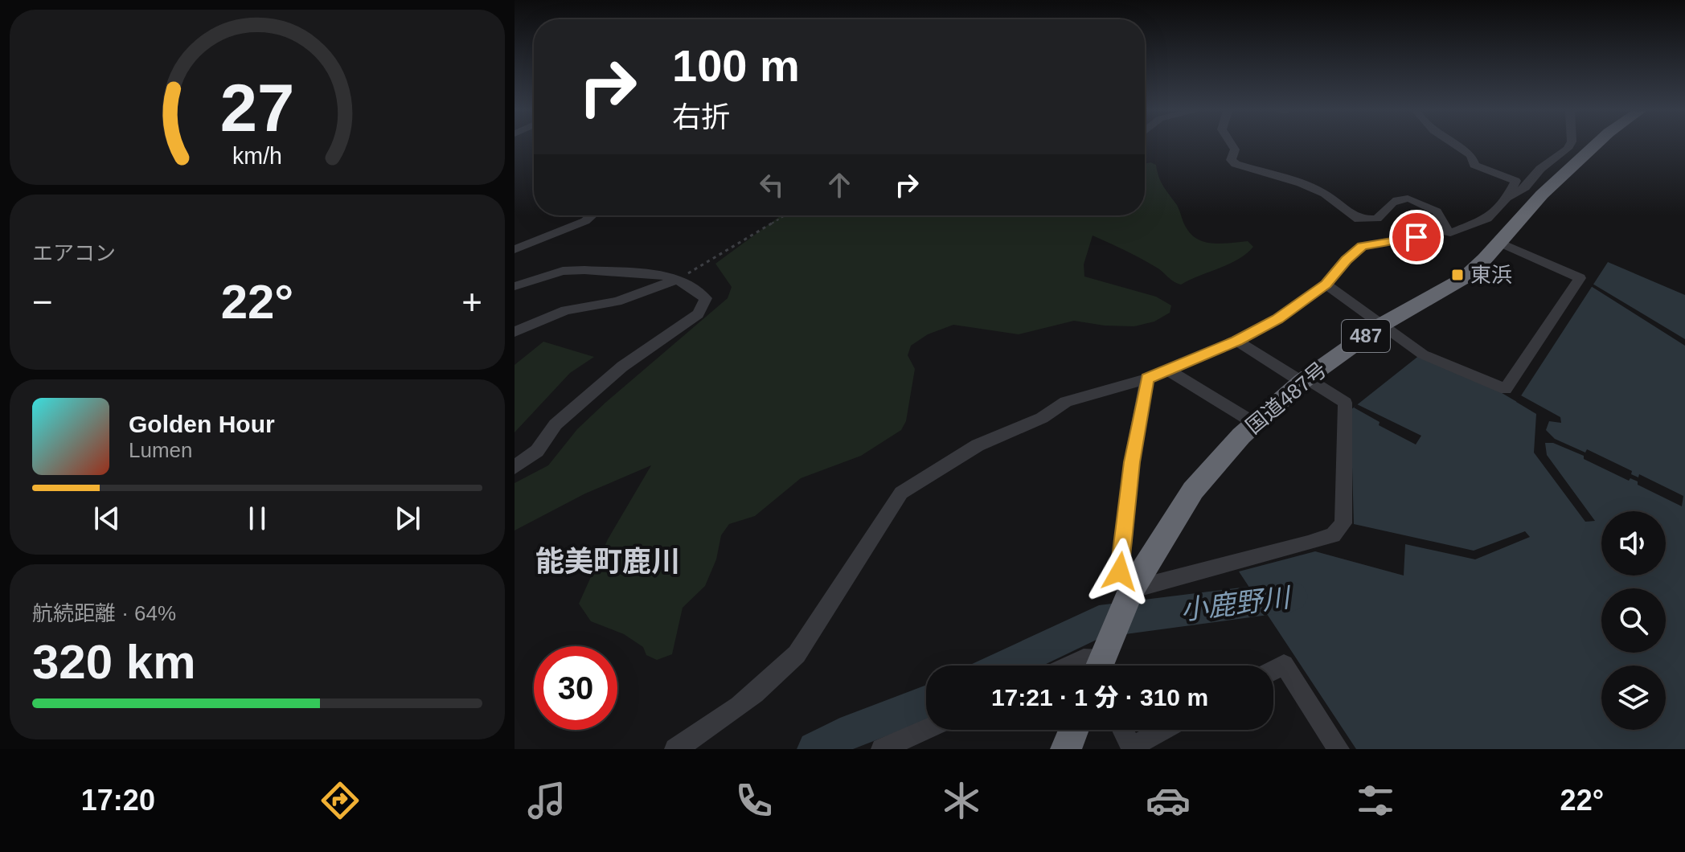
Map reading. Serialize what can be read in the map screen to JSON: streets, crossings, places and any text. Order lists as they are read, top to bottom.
{
  "streets": {
    "highway": ["487", "国道487号"]
  },
  "districts": ["能美町鹿川"],
  "water": ["小鹿野川"],
  "places": {
    "transit": ["東浜"]
  },
  "page": {
    "turn": ["100 m", "右折"],
    "tile": [
      "エアコン",
      ["航続距離 · 64%", "320 km"]
    ],
    "heat": ["−", "22°", "+"],
    "song": ["Golden Hour", "Lumen"],
    "limit": "30",
    "trip": "17:21 · 1 分 · 310 m",
    "tabs": ["17:20", "22°"],
    "gauge": ["27", "km/h"]
  }
}
